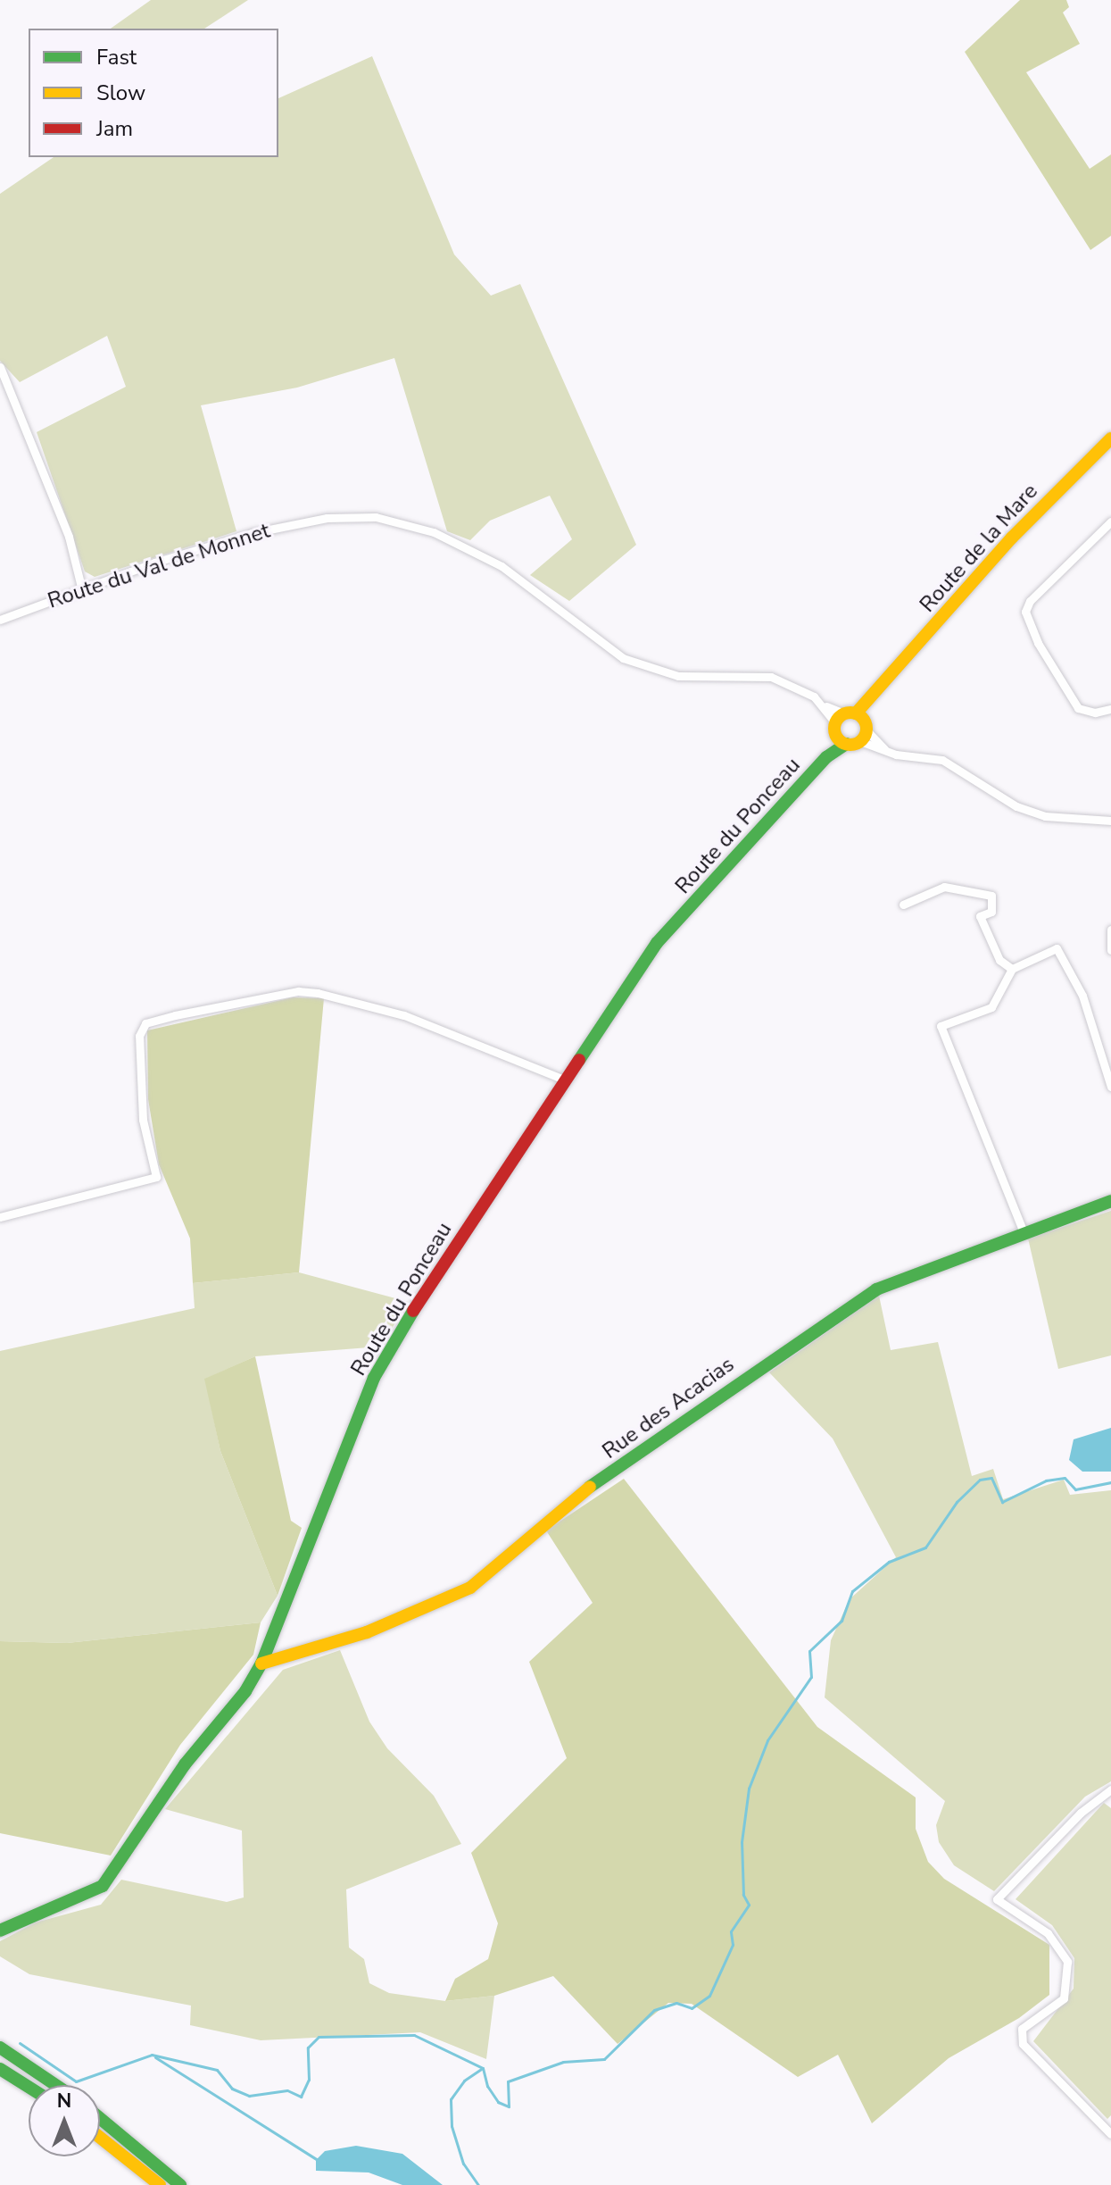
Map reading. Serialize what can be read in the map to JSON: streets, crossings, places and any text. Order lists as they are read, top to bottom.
{
  "streets": {
    "main road": ["Route de la Mare", "Route du Ponceau", "Rue des Acacias"],
    "street": ["Route du Val de Monnet"]
  },
  "crossings": [
    ["Route de la Mare", "Route du Val de Monnet"],
    ["Route de la Mare", "Route du Ponceau"],
    ["Route du Val de Monnet", "Route du Ponceau"],
    ["Route du Ponceau", "Rue des Acacias"]
  ],
  "legend": ["Fast", "Slow", "Jam"],
  "north": "top"
}
